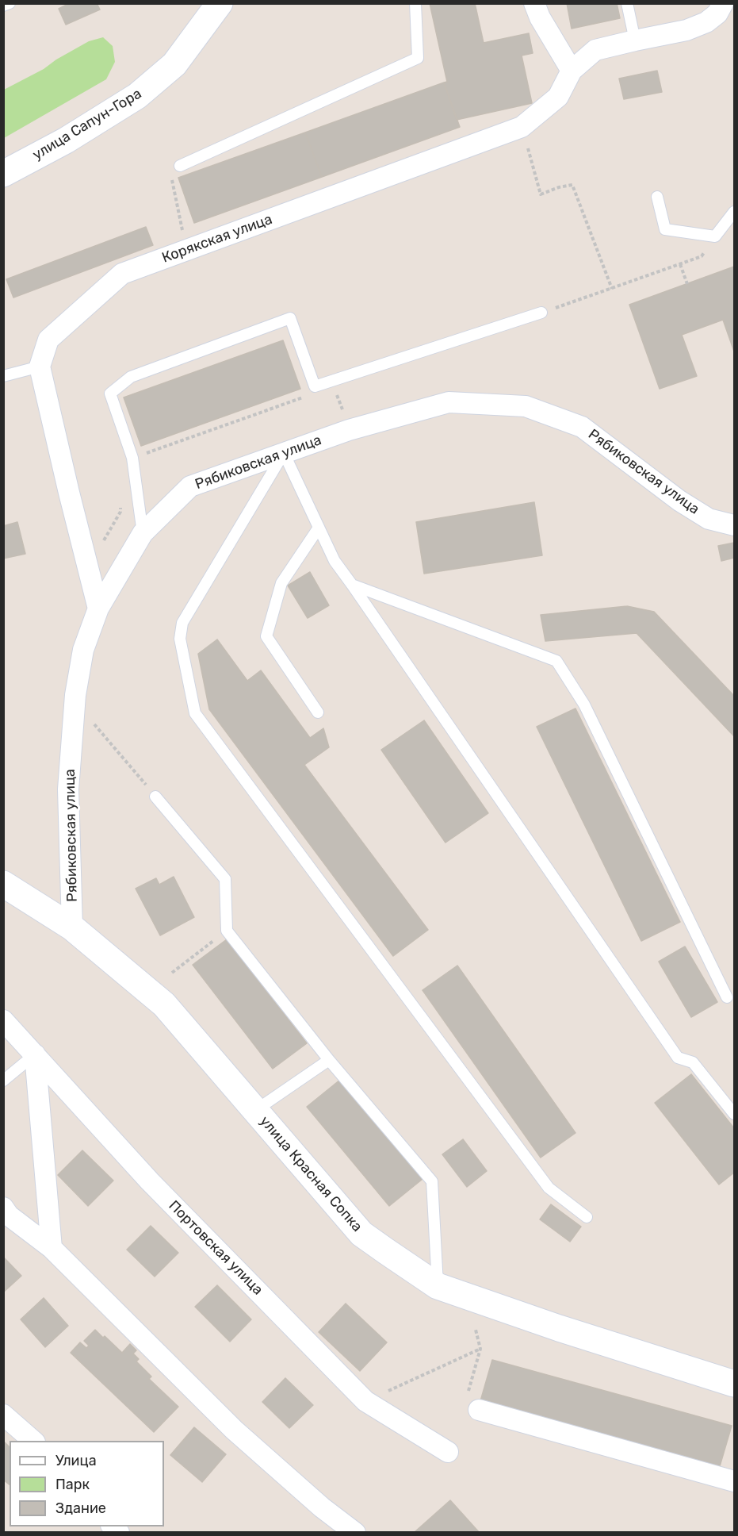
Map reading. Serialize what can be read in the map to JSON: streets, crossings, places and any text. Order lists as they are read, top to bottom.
{
  "streets": {
    "main road": ["улица Сапун-Гора", "улица Красная Сопка"],
    "street": ["Корякская улица", "Рябиковская улица", "Портовская улица"]
  },
  "crossings": [
    ["Рябиковская улица", "улица Красная Сопка"]
  ],
  "legend": ["Улица", "Парк", "Здание"]
}
